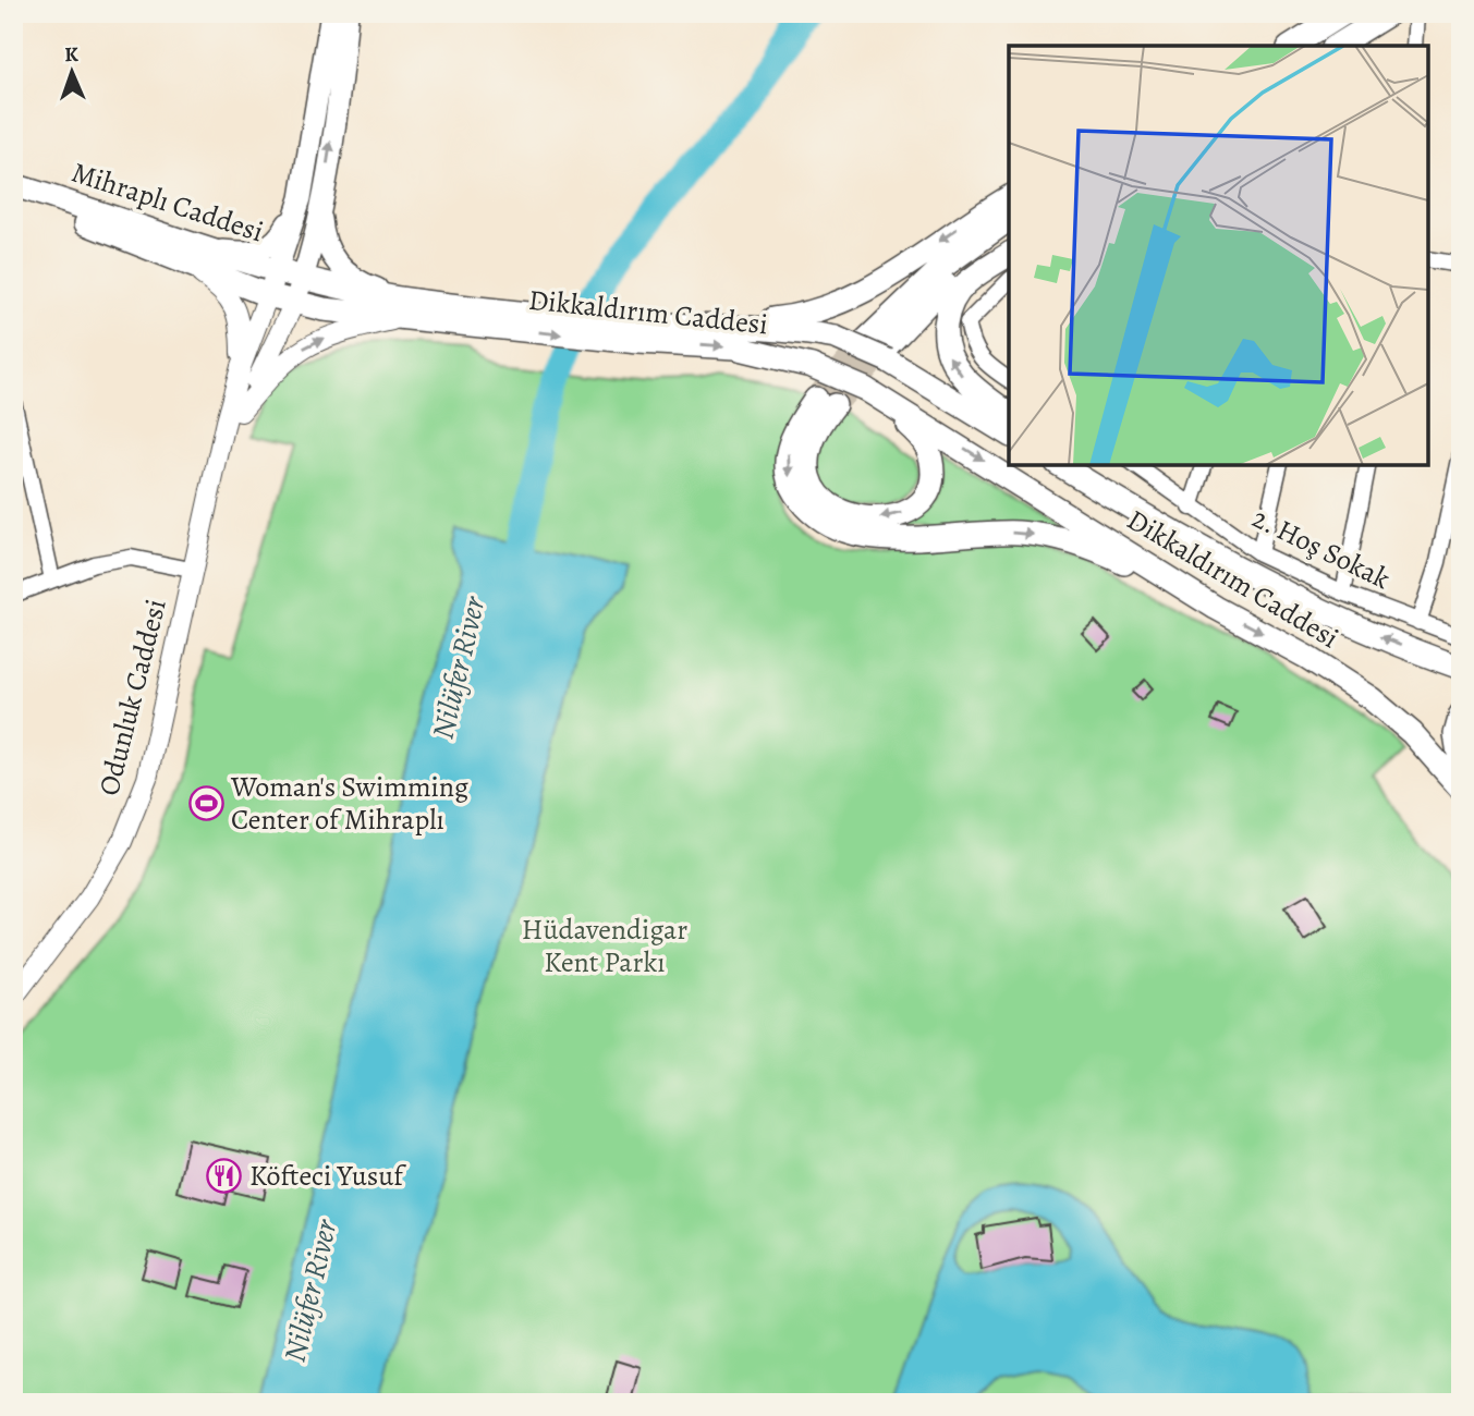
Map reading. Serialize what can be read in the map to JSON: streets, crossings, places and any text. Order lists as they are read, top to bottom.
{
  "streets": {
    "main road": ["Mihraplı Caddesi", "Dikkaldırım Caddesi"],
    "street": ["2. Hoş Sokak", "Odunluk Caddesi"]
  },
  "crossings": [
    ["Mihraplı Caddesi", "Dikkaldırım Caddesi"]
  ],
  "water": ["Nilüfer River"],
  "parks": ["Hüdavendigar Kent Parkı"],
  "places": {
    "sports": ["Woman's Swimming Center of Mihraplı"],
    "restaurant": ["Köfteci Yusuf"]
  },
  "north": "top"
}
